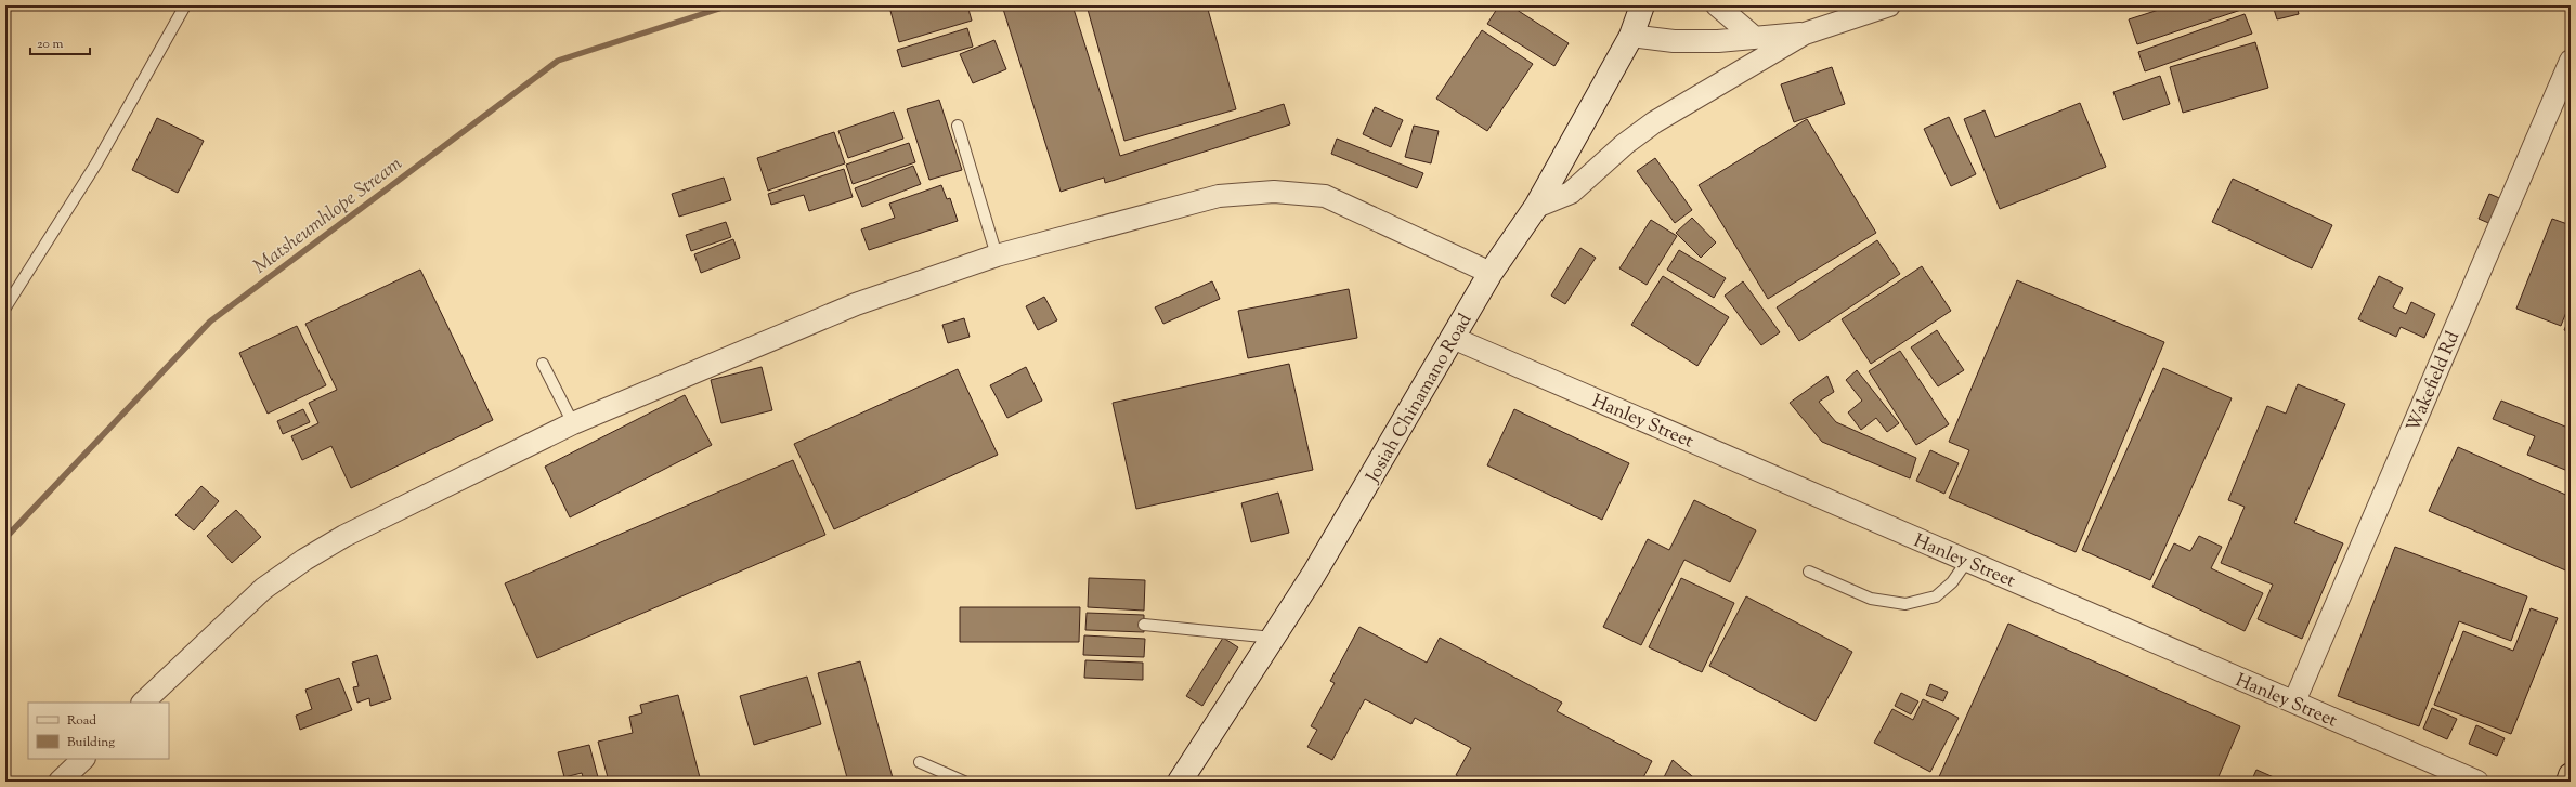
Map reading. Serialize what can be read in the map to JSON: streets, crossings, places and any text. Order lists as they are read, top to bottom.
{
  "streets": {
    "street": ["Wakefield Rd", "Josiah Chinamano Road", "Hanley Street"]
  },
  "crossings": [
    ["Wakefield Rd", "Hanley Street"],
    ["Josiah Chinamano Road", "Hanley Street"]
  ],
  "water": ["Matsheumhlope Stream"],
  "legend": ["Road", "Building"],
  "scale_bar": "20 m"
}
